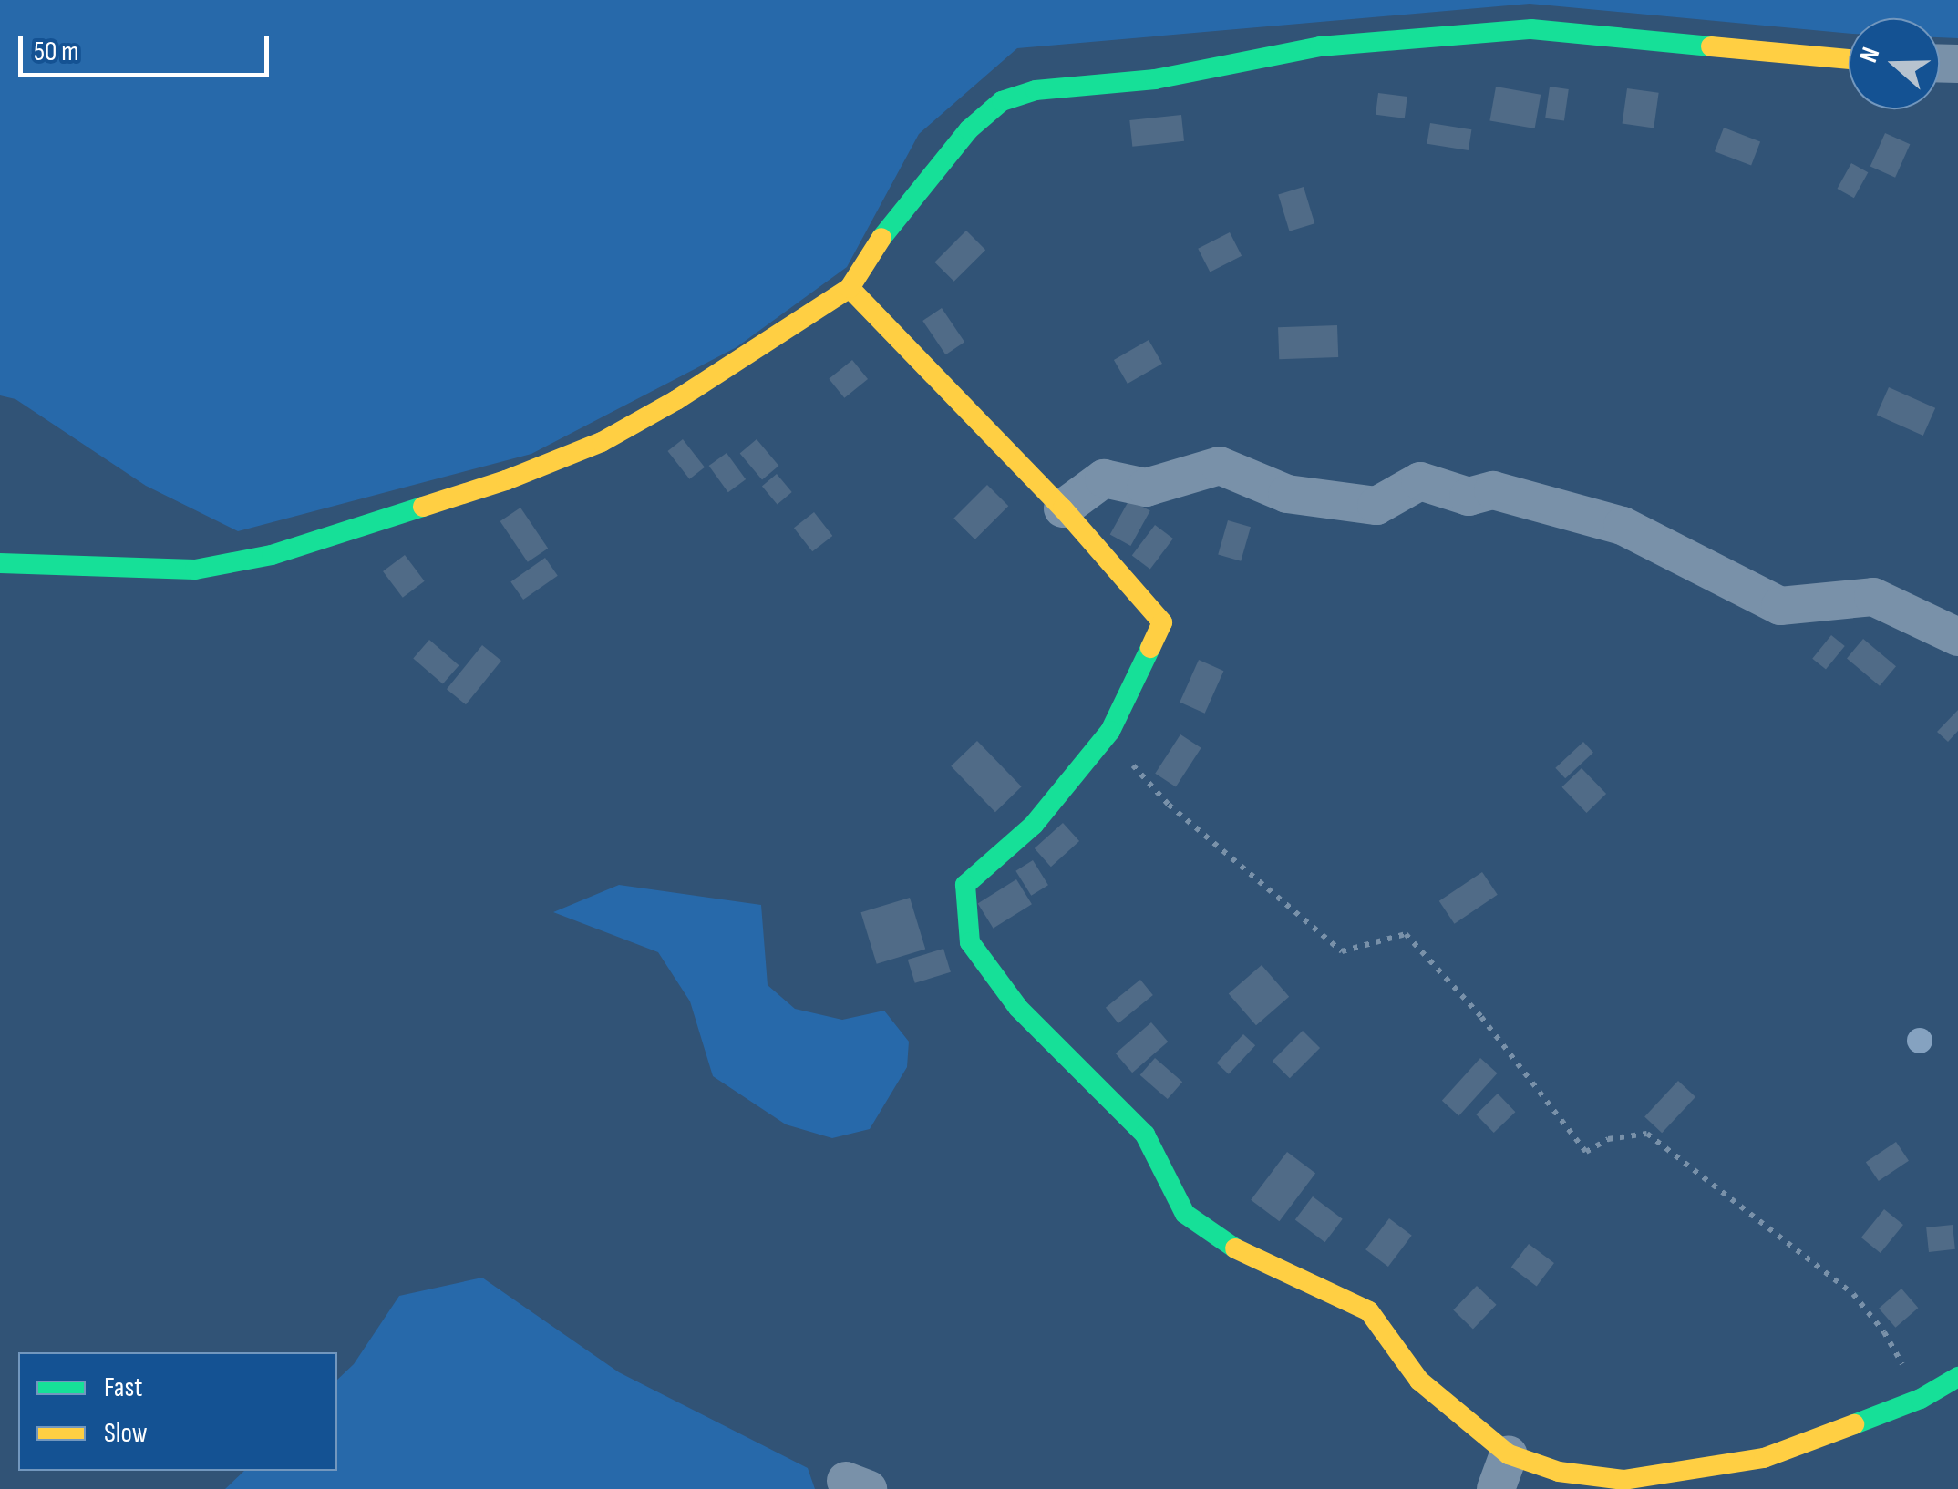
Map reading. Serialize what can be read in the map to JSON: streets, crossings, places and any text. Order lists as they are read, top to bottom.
{
  "legend": ["Fast", "Slow"],
  "scale_bar": "50 m",
  "north": "left"
}
